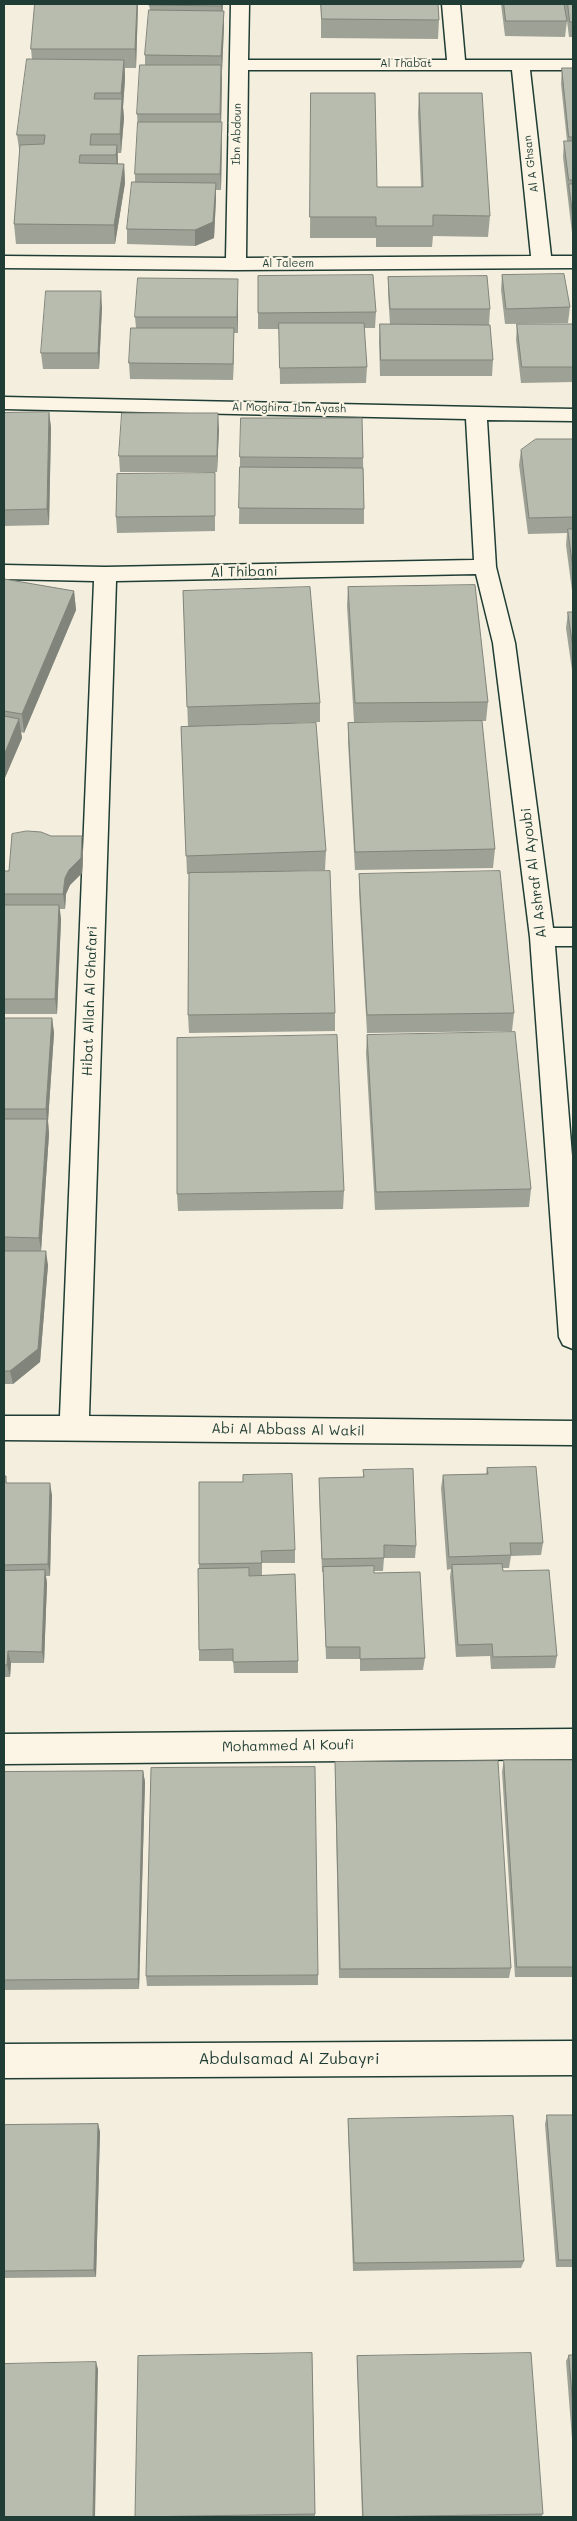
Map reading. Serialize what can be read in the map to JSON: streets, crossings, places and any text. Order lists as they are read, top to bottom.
{
  "streets": {
    "street": [
      "Al Thabat",
      "Ibn Abdoun",
      "Al A Ghsan",
      "Al Taleem",
      "Al Moghira Ibn Ayash",
      "Al Thibani",
      "Al Ashraf Al Ayoubi",
      "Hibat Allah Al Ghafari",
      "Abi Al Abbass Al Wakil",
      "Mohammed Al Koufi",
      "Abdulsamad Al Zubayri"
    ]
  },
  "crossings": [
    ["Al Thabat", "Ibn Abdoun"],
    ["Al Thabat", "Al A Ghsan"],
    ["Ibn Abdoun", "Al Taleem"],
    ["Al A Ghsan", "Al Taleem"],
    ["Al Moghira Ibn Ayash", "Al Ashraf Al Ayoubi"],
    ["Al Thibani", "Al Ashraf Al Ayoubi"],
    ["Al Thibani", "Hibat Allah Al Ghafari"],
    ["Hibat Allah Al Ghafari", "Abi Al Abbass Al Wakil"]
  ]
}
